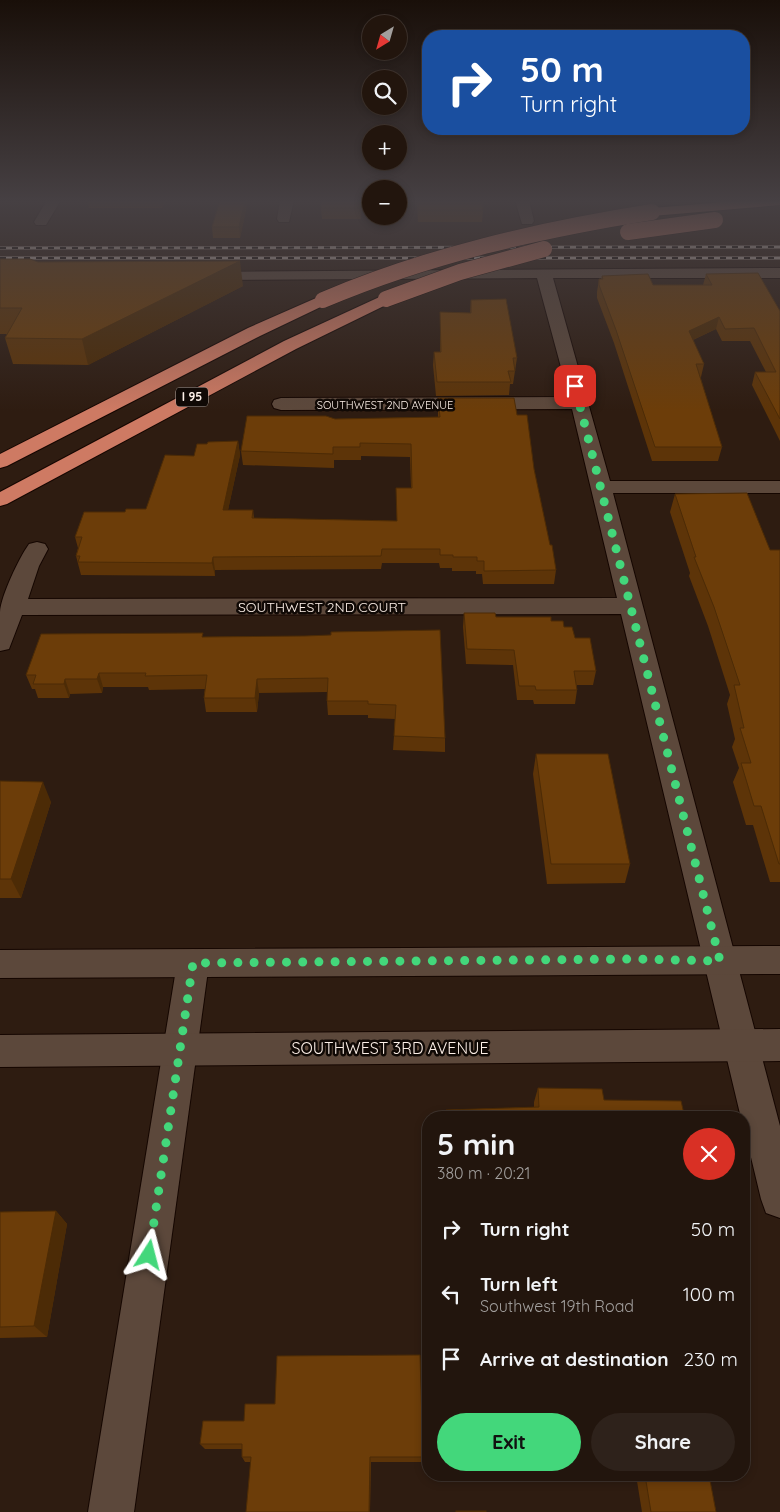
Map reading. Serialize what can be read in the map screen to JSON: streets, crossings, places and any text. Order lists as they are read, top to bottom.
{
  "streets": {
    "highway": ["I 95"],
    "street": ["SOUTHWEST 2ND AVENUE", "SOUTHWEST 2ND COURT", "SOUTHWEST 3RD AVENUE"]
  },
  "north": "bottom left",
  "page": {
    "map_buttons": ["+", "−"],
    "turn": ["50 m", "Turn right"],
    "heading": ["5 min", "380 m · 20:21"],
    "list": [
      {
        "name": "Turn right",
        "value": "50 m"
      },
      {
        "name": "Turn left",
        "note": "Southwest 19th Road",
        "value": "100 m"
      },
      {
        "name": "Arrive at destination",
        "value": "230 m"
      }
    ],
    "buttons": ["Exit", "Share"]
  }
}
